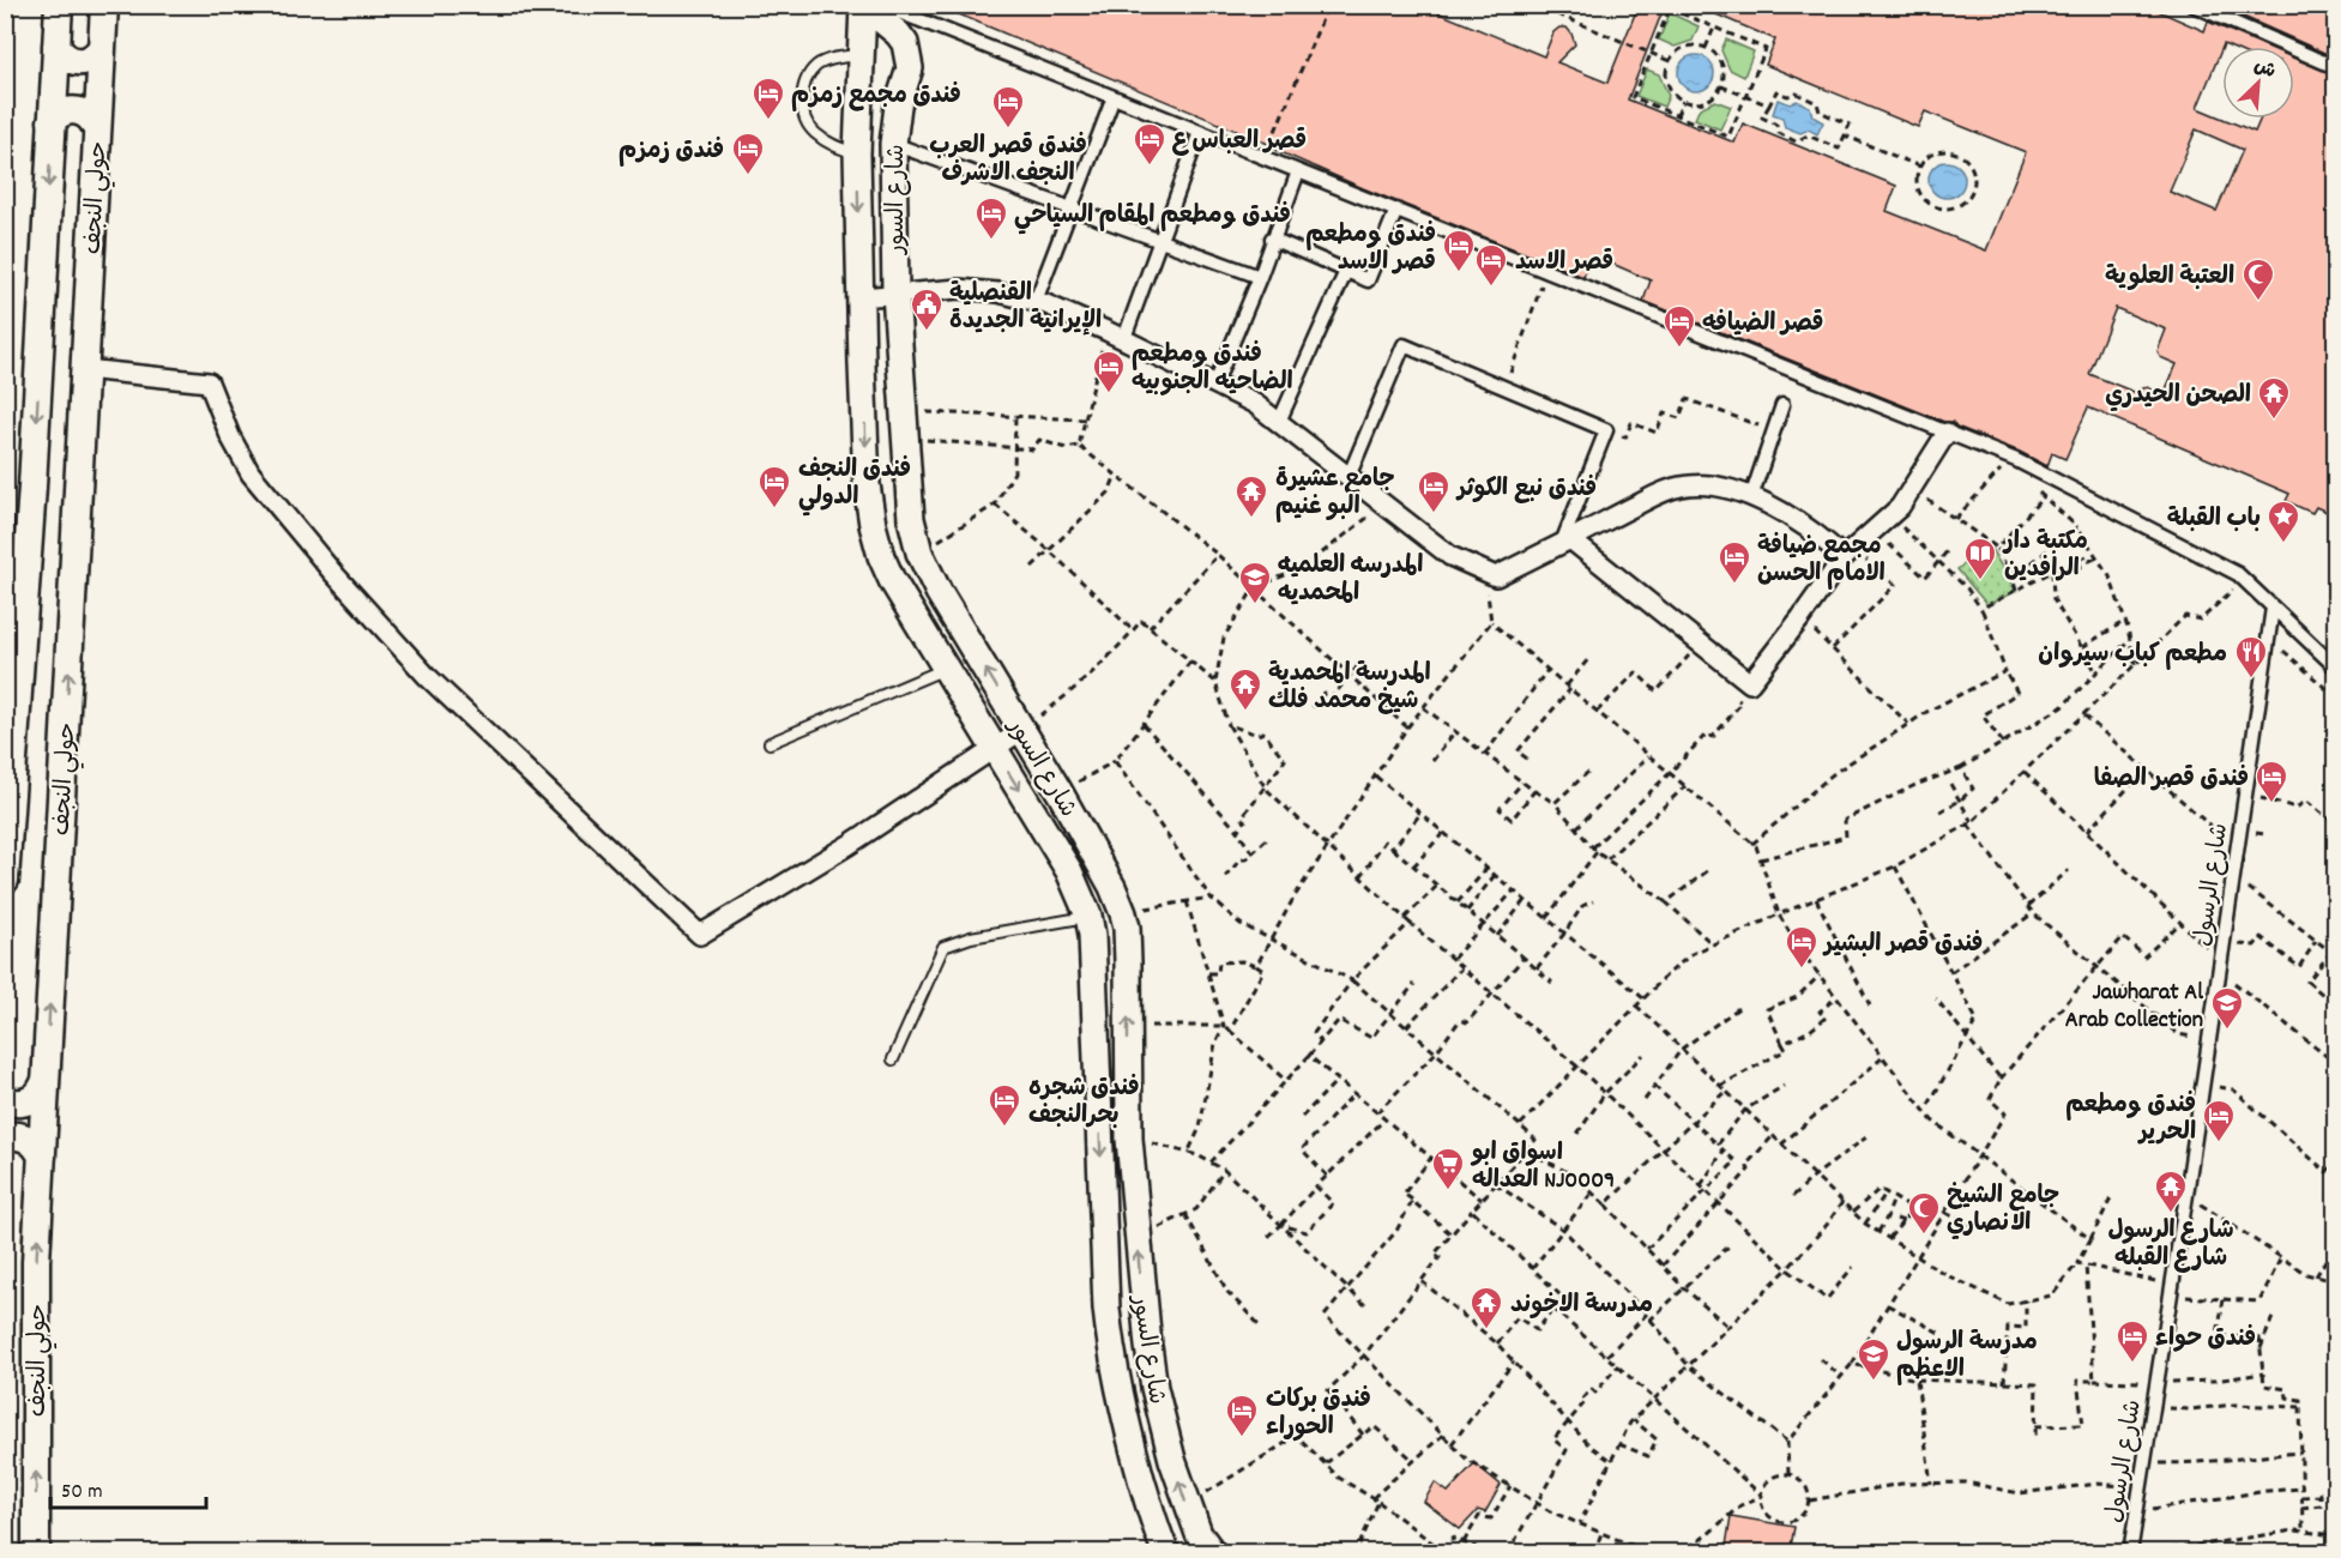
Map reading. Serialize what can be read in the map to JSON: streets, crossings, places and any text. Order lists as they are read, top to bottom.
{
  "streets": {
    "main road": ["حولي النجف", "شارع السور"],
    "street": ["شارع الرسول"]
  },
  "places": {
    "hotel": [
      "فندق مجمع زمزم",
      "فندق قصر العرب النجف الاشرف",
      "قصر العباس ع",
      "فندق زمزم",
      "فندق ومطعم المقام السياحي",
      "فندق ومطعم قصر الاسد",
      "قصر الاسد",
      "قصر الضيافه",
      "فندق ومطعم الضاحيه الجنوبيه",
      "فندق النجف الدولي",
      "فندق نبع الكوثر",
      "مجمع ضيافة الامام الحسن",
      "فندق قصر الصفا",
      "فندق قصر البشير",
      "فندق شجره بحرالنجف",
      "فندق ومطعم الحرير",
      "فندق حواء",
      "فندق بركات الحوراء"
    ],
    "mosque": ["العتبة العلوية", "جامع الشيخ الانصاري"],
    "public building": ["القنصلية الإيرانية الجديدة"],
    "temple": [
      "الصحن الحيدري",
      "جامع عشيرة البو غنيم",
      "المدرسة المحمدية شيخ محمد فلك",
      "شارع الرسول شارع القبله",
      "مدرسة الاخوند"
    ],
    "place": ["باب القبلة"],
    "library": ["مكتبة دار الرافدين"],
    "school or university": ["المدرسه العلمیه المحمدیه", "Jawharat Al Arab Collection", "مدرسة الرسول الاعظم"],
    "restaurant": ["مطعم كباب سيروان"],
    "supermarket": ["اسواق ابو العداله NJ0009"]
  },
  "scale_bar": "50 m",
  "north": "top right"
}
